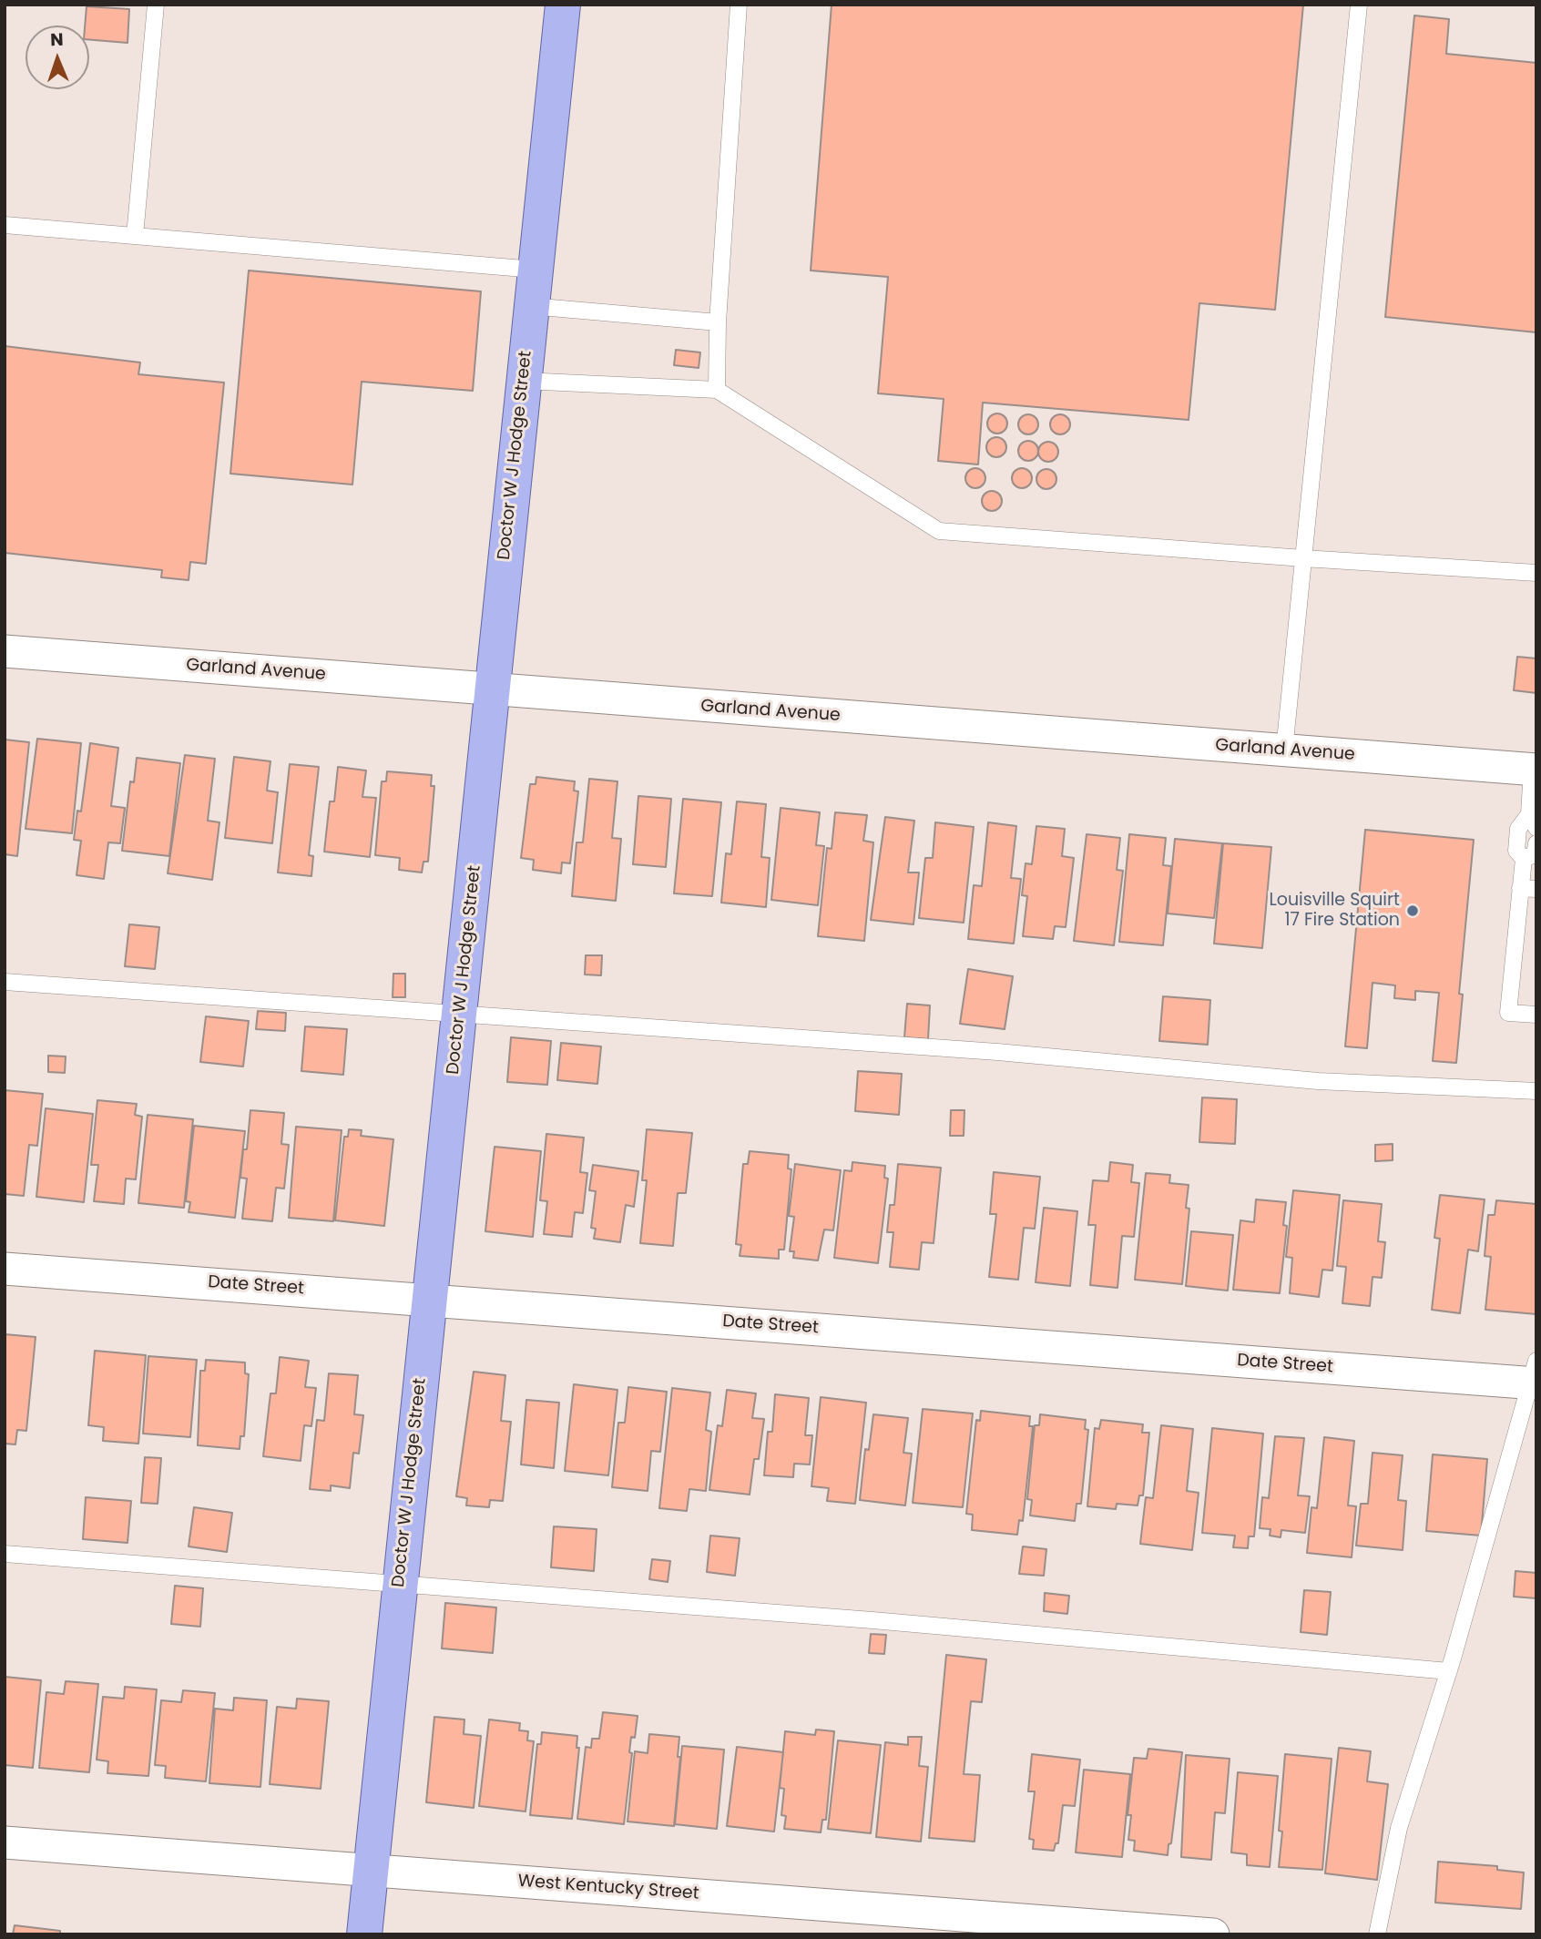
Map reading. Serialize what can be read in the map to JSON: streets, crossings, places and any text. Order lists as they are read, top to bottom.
{
  "streets": {
    "main road": ["Doctor W J Hodge Street"],
    "street": ["Garland Avenue", "Date Street", "West Kentucky Street"]
  },
  "crossings": [
    ["Doctor W J Hodge Street", "Garland Avenue"],
    ["Doctor W J Hodge Street", "Date Street"],
    ["Doctor W J Hodge Street", "West Kentucky Street"]
  ],
  "places": ["Louisville Squirt 17 Fire Station"],
  "north": "top"
}
